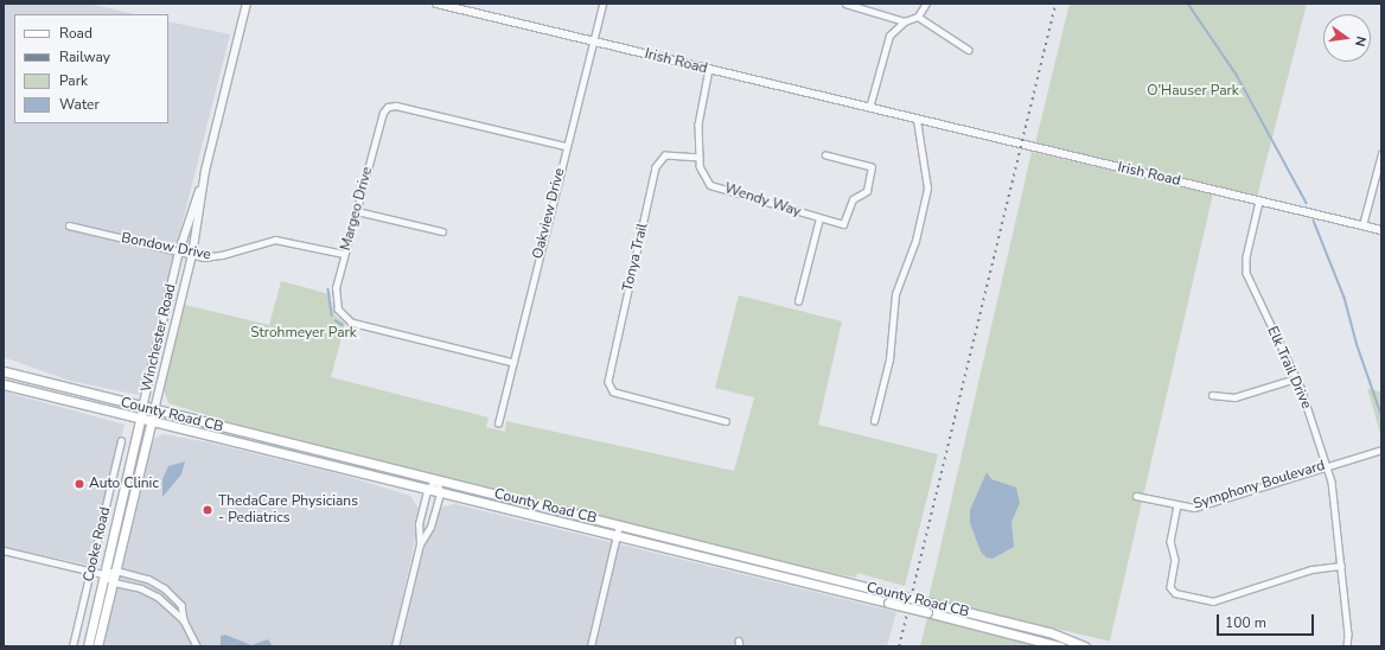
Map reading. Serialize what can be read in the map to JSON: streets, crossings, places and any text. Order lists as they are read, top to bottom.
{
  "streets": {
    "main road": ["Winchester Road", "County Road CB"],
    "street": [
      "Irish Road",
      "Wendy Way",
      "Margeo Drive",
      "Oakview Drive",
      "Bondow Drive",
      "Tonya Trail",
      "Elk Trail Drive",
      "Symphony Boulevard",
      "Cooke Road"
    ]
  },
  "crossings": [
    ["Irish Road", "Wendy Way"],
    ["Irish Road", "Oakview Drive"],
    ["Irish Road", "Elk Trail Drive"],
    ["Wendy Way", "Tonya Trail"],
    ["Margeo Drive", "Oakview Drive"],
    ["Margeo Drive", "Bondow Drive"],
    ["Bondow Drive", "Winchester Road"],
    ["Winchester Road", "County Road CB"],
    ["Elk Trail Drive", "Symphony Boulevard"]
  ],
  "parks": ["O'Hauser Park", "Strohmeyer Park"],
  "places": ["Auto Clinic", "ThedaCare Physicians - Pediatrics"],
  "legend": [
    "Road",
    "Railway",
    "Park",
    "Water"
  ],
  "scale_bar": "100 m",
  "north": "right"
}
